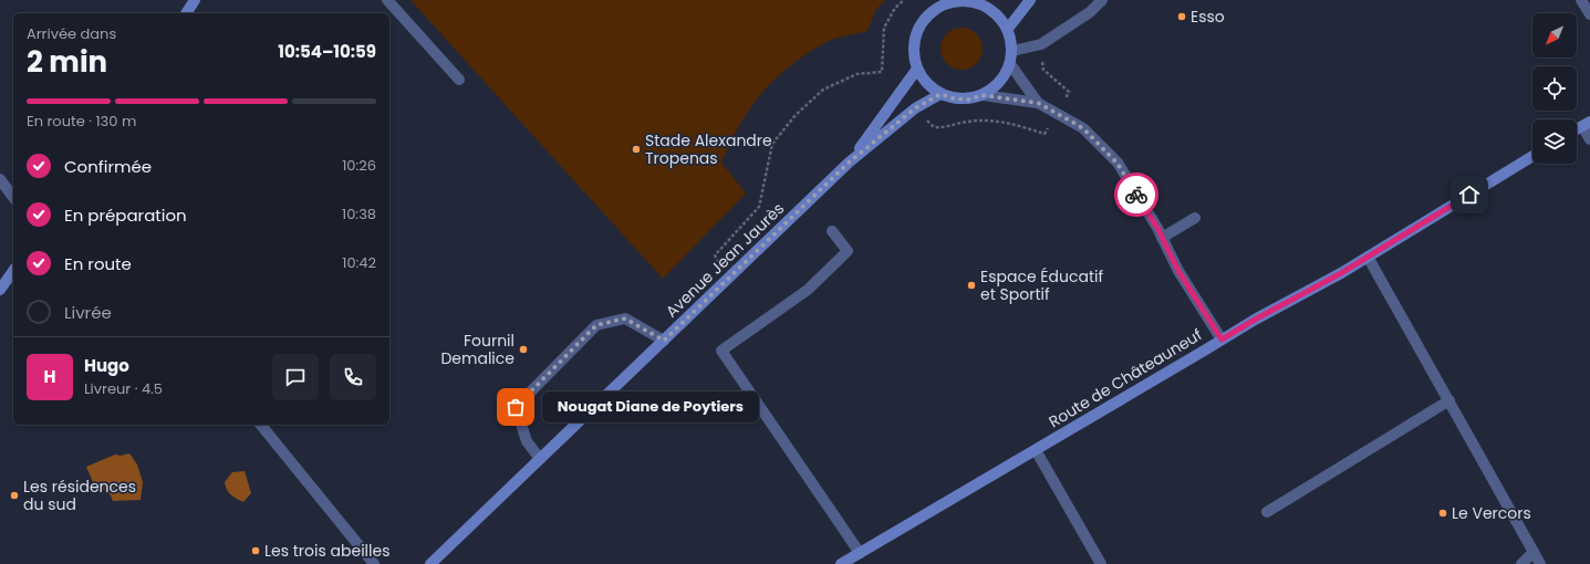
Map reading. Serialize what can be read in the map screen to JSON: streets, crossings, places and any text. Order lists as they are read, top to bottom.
{
  "streets": {
    "main road": ["Avenue Jean Jaurès", "Route de Châteauneuf"]
  },
  "places": [
    "Esso",
    "Stade Alexandre Tropenas",
    "Espace Éducatif et Sportif",
    "Fournil Demalice",
    "Nougat Diane de Poytiers",
    "Les résidences du sud",
    "Le Vercors",
    "Les trois abeilles"
  ],
  "north": "bottom left",
  "page": {
    "heading": ["2 min", "Arrivée dans", "10:54–10:59"],
    "panel": ["Hugo", "Livreur · 4.5"],
    "bar": "En route · 130 m",
    "list": [
      ["Confirmée", "10:26"],
      ["En préparation", "10:38"],
      ["En route", "10:42"],
      "Livrée"
    ],
    "round": "H",
    "bubble": "Nougat Diane de Poytiers"
  }
}
